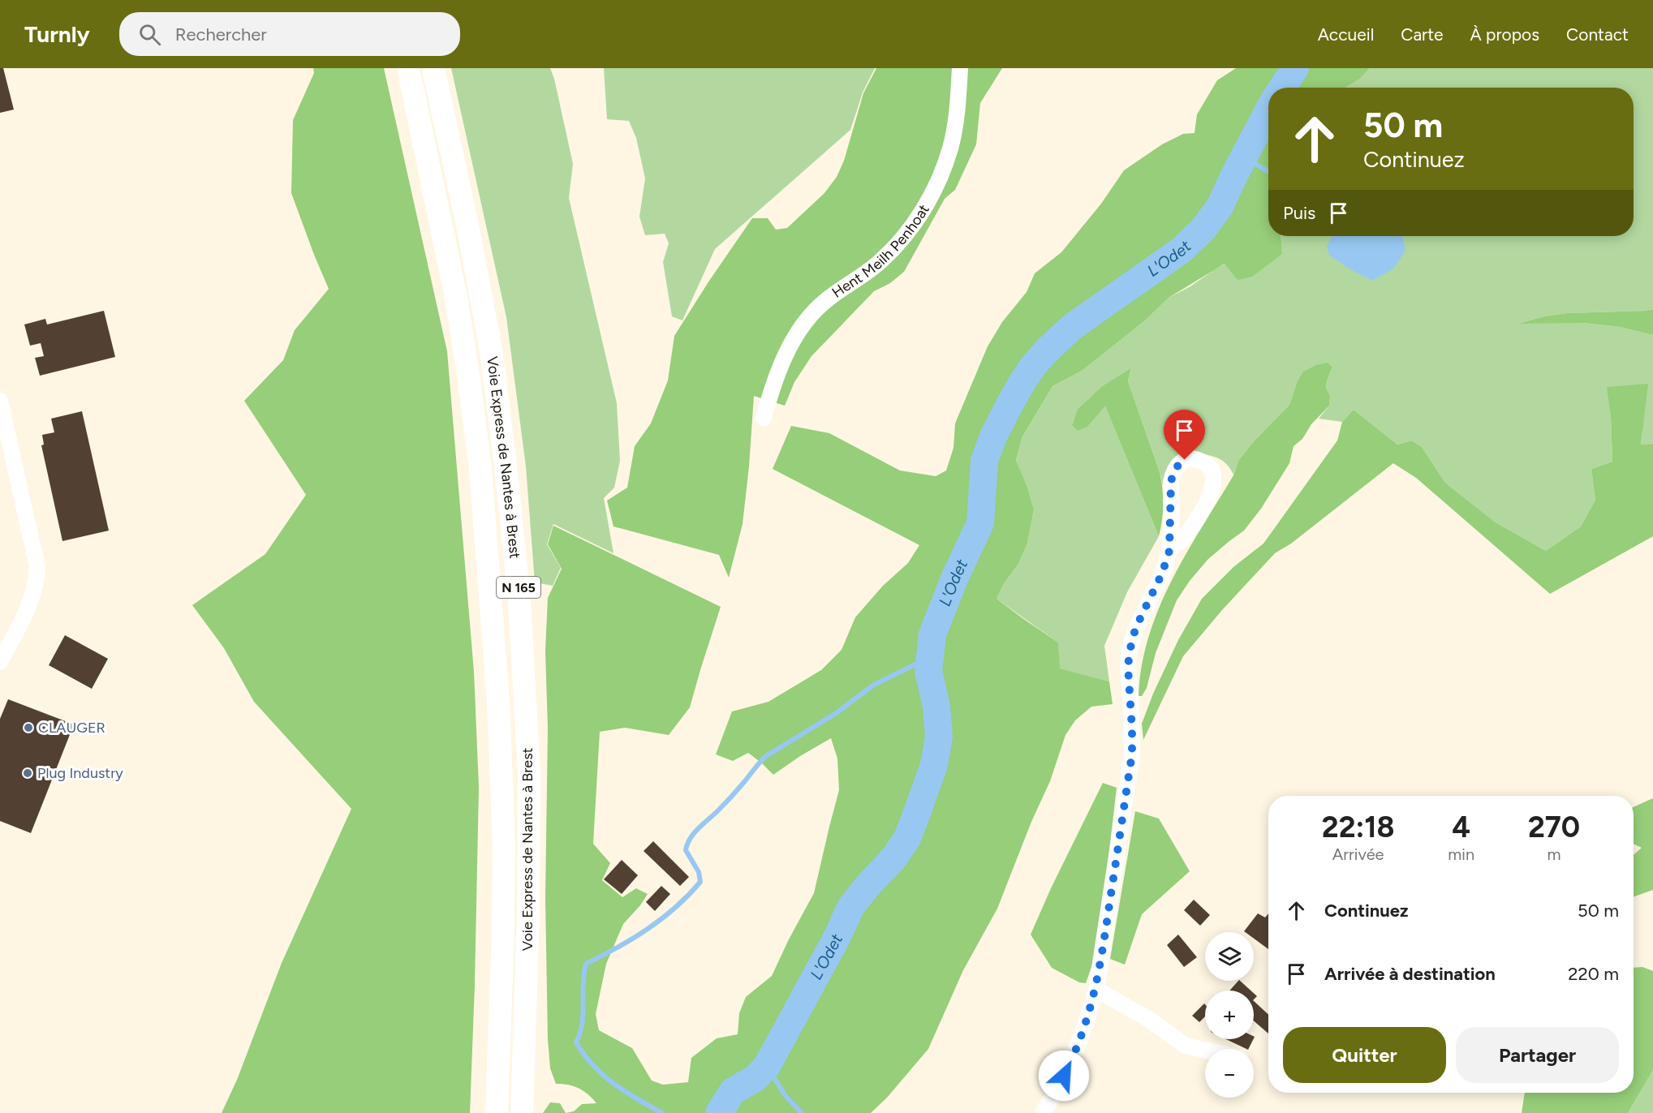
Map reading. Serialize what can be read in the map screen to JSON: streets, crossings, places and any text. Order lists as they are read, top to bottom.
{
  "streets": {
    "highway": ["Voie Express de Nantes à Brest", "N 165"],
    "street": ["Hent Meilh Penhoat"]
  },
  "water": ["L'Odet"],
  "places": ["CLAUGER", "Plug Industry"],
  "page": {
    "header": "Turnly",
    "search": "Rechercher",
    "nav": [
      "Accueil",
      "Carte",
      "À propos",
      "Contact"
    ],
    "turn": ["50 m", "Continuez"],
    "then": "Puis",
    "eta": [
      "22:18",
      "Arrivée",
      "4",
      "min",
      "270",
      "m"
    ],
    "list": [
      {
        "name": "Continuez",
        "value": "50 m"
      },
      {
        "name": "Arrivée à destination",
        "value": "220 m"
      }
    ],
    "map_buttons": ["+", "−"],
    "buttons": ["Quitter", "Partager"]
  }
}
